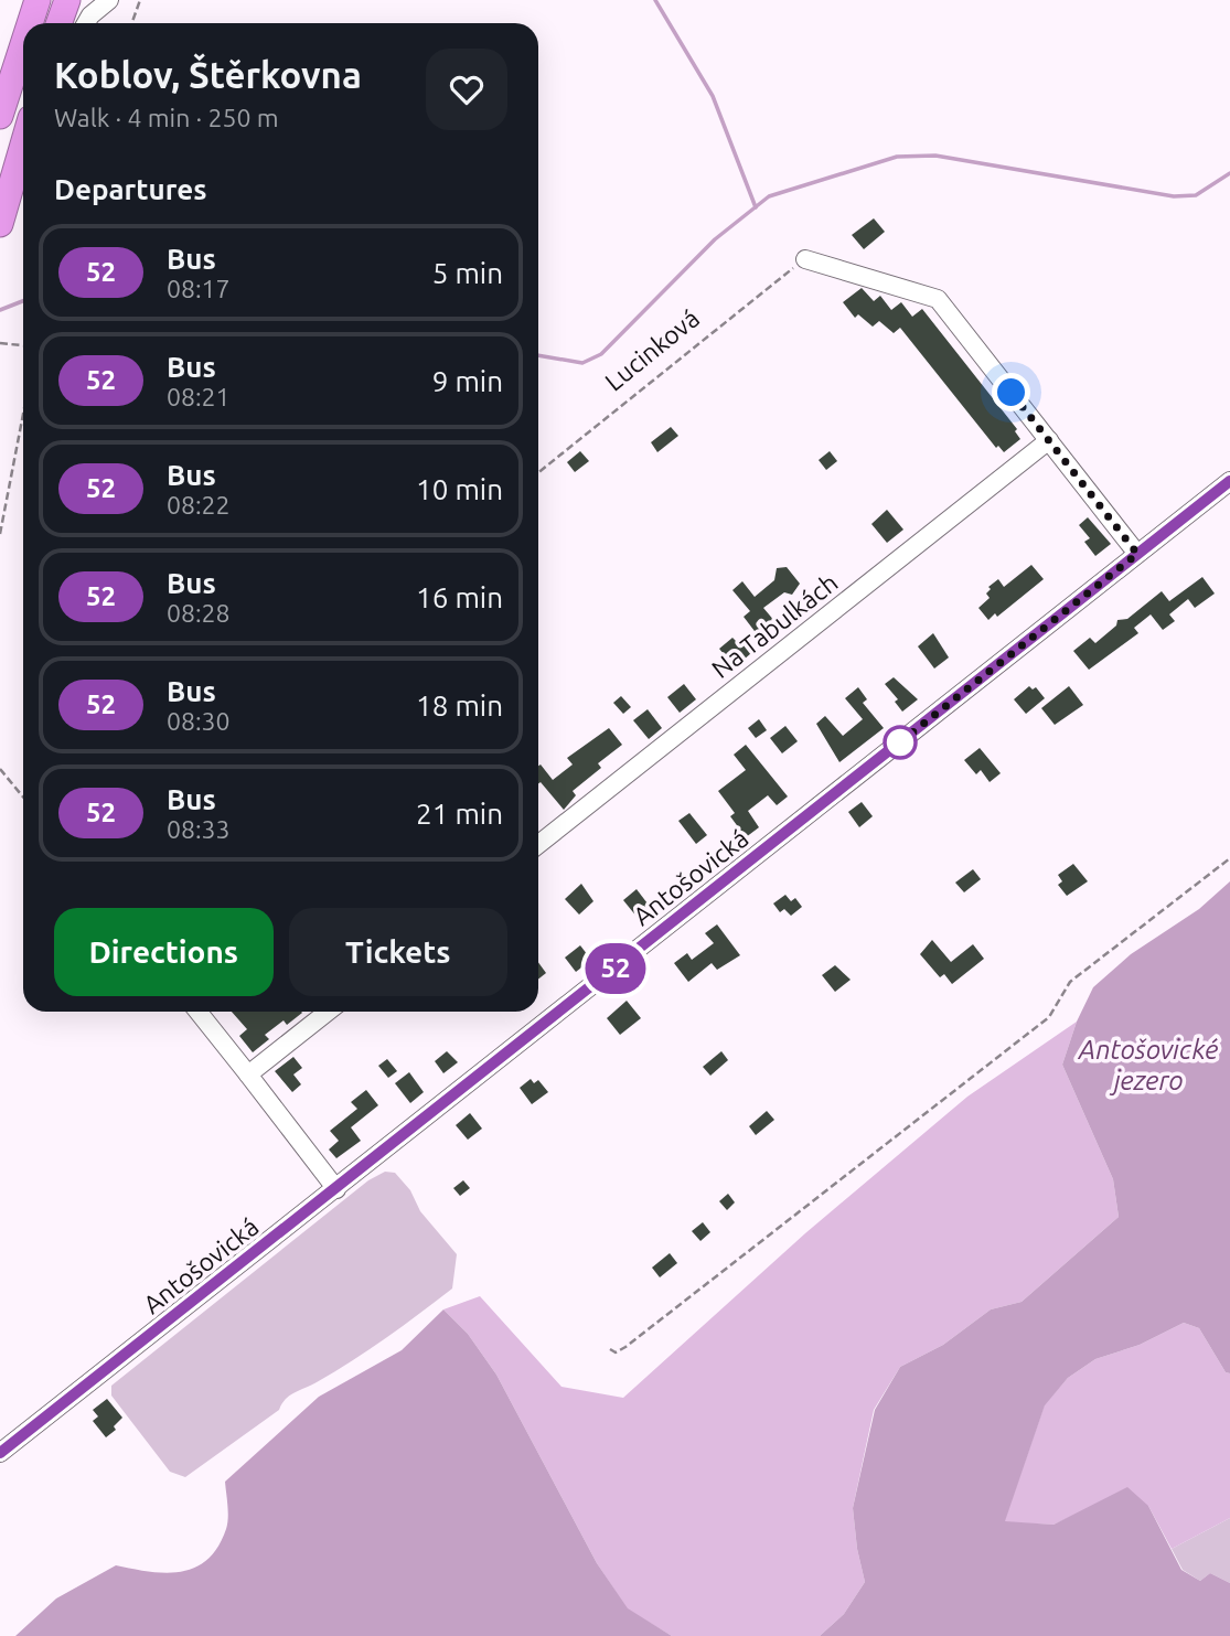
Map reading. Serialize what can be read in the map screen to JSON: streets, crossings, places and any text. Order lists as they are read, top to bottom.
{
  "streets": {
    "street": ["Na Tabulkách", "Antošovická"],
    "path": ["Lucinková"]
  },
  "water": ["Antošovické jezero"],
  "lines": ["bus line 52"],
  "page": {
    "on_map": "52",
    "heading": [
      ["Koblov, Štěrkovna", "Walk · 4 min · 250 m"],
      "Departures"
    ],
    "list": [
      {
        "mark": "52",
        "name": "Bus",
        "note": "08:17",
        "value": "5 min"
      },
      {
        "mark": "52",
        "name": "Bus",
        "note": "08:21",
        "value": "9 min"
      },
      {
        "mark": "52",
        "name": "Bus",
        "note": "08:22",
        "value": "10 min"
      },
      {
        "mark": "52",
        "name": "Bus",
        "note": "08:28",
        "value": "16 min"
      },
      {
        "mark": "52",
        "name": "Bus",
        "note": "08:30",
        "value": "18 min"
      },
      {
        "mark": "52",
        "name": "Bus",
        "note": "08:33",
        "value": "21 min"
      }
    ],
    "buttons": ["Directions", "Tickets"]
  }
}
